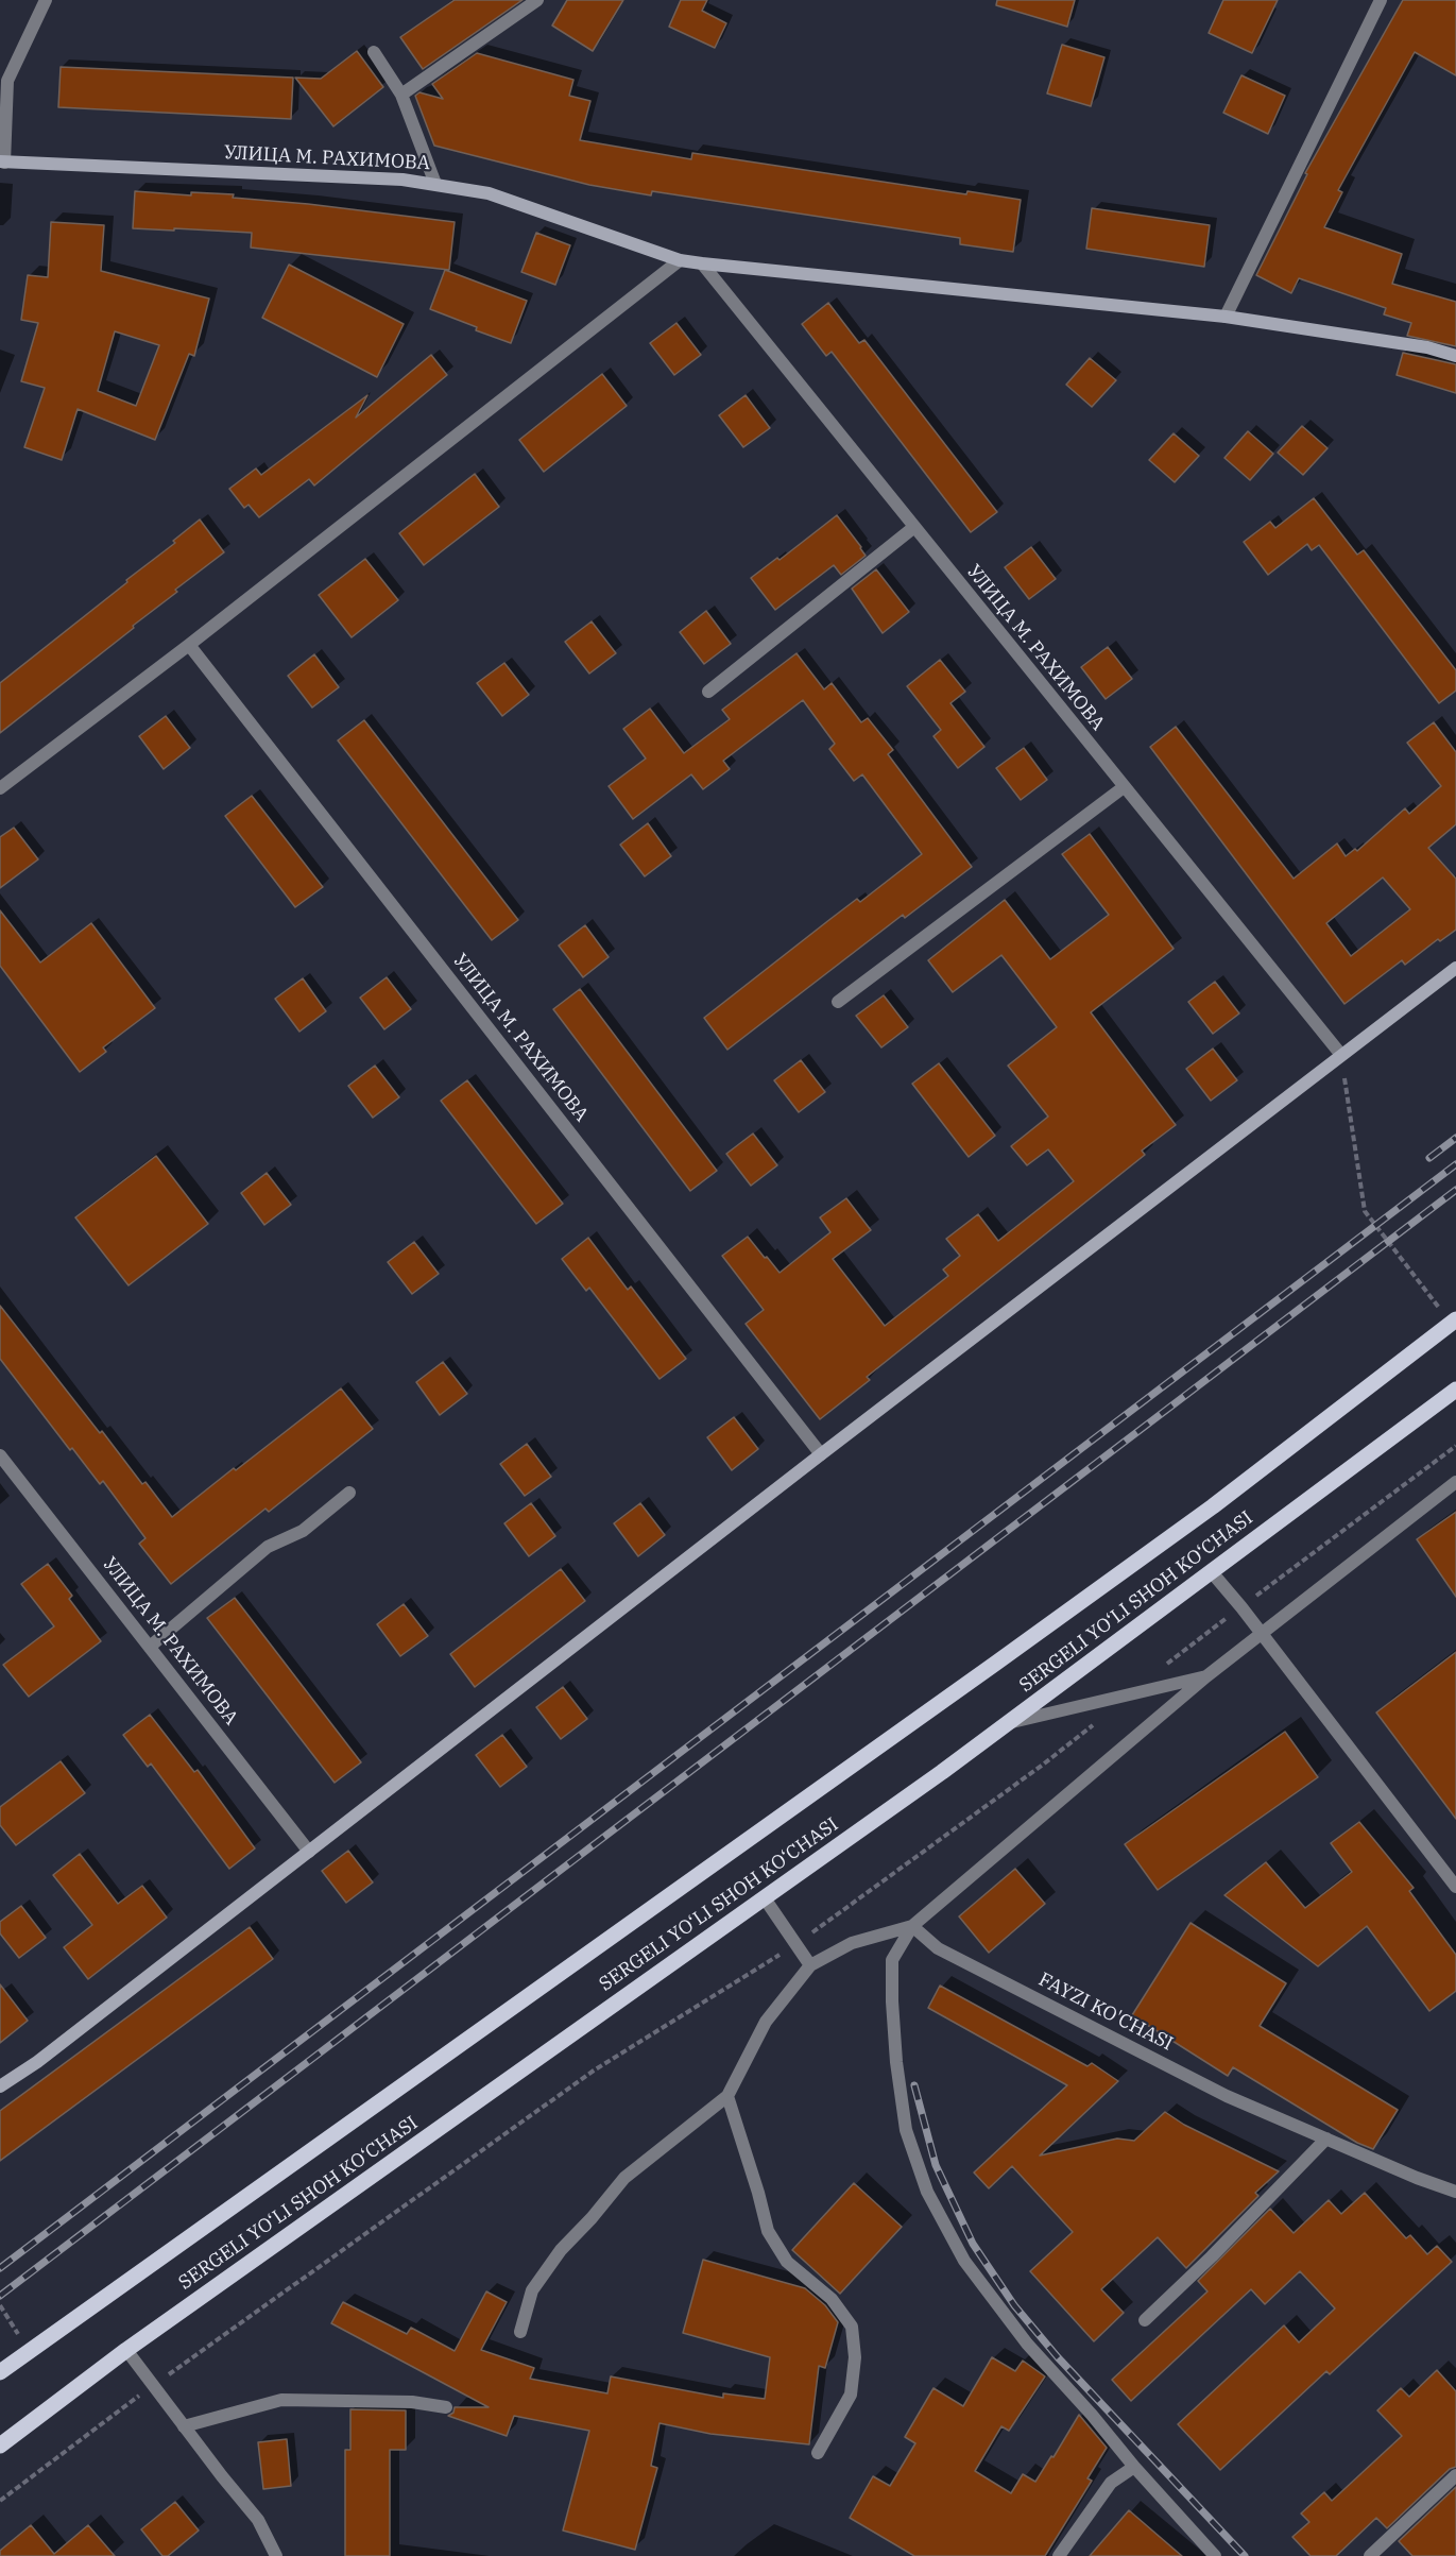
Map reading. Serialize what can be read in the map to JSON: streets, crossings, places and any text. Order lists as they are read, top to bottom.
{
  "streets": {
    "main road": ["SERGELI YO‘LI SHOH KO‘CHASI"],
    "street": ["УЛИЦА М. РАХИМОВА", "FAYZI KO'CHASI"]
  }
}
